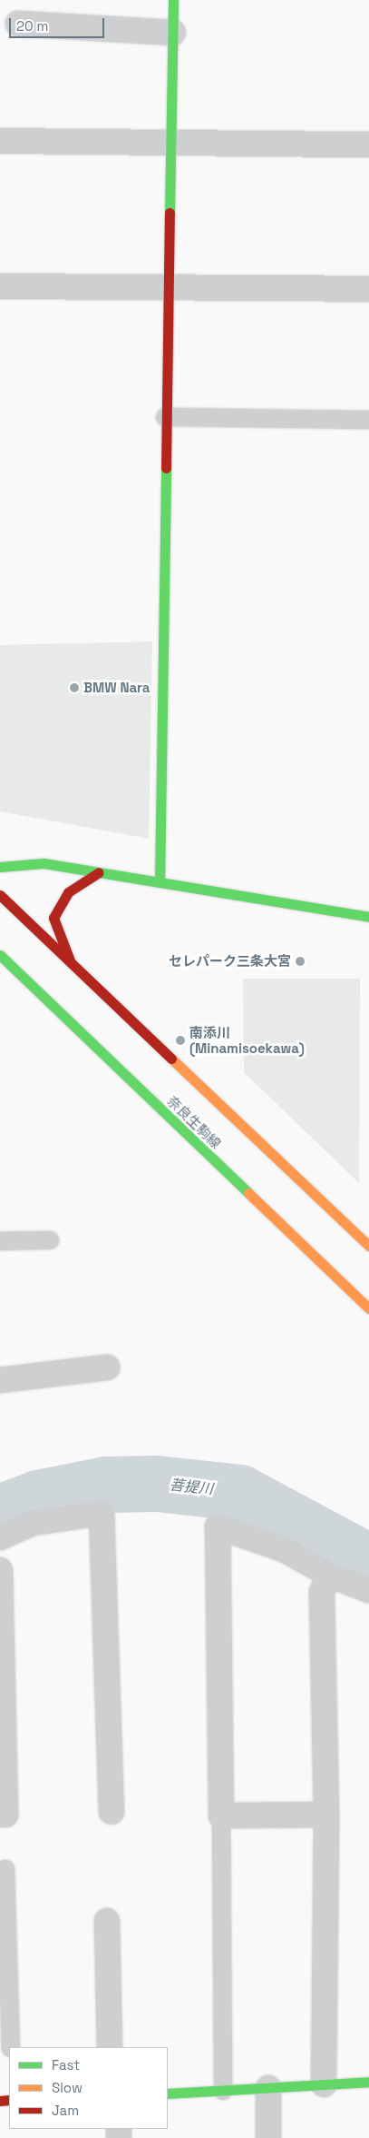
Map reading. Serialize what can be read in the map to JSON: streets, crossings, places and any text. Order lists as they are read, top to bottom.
{
  "streets": {
    "street": ["奈良生駒線"]
  },
  "water": ["菩提川"],
  "places": ["BMW Nara", "セレパーク三条大宮", "南添川 (Minamisoekawa)"],
  "legend": ["Fast", "Slow", "Jam"],
  "scale_bar": "20 m"
}
